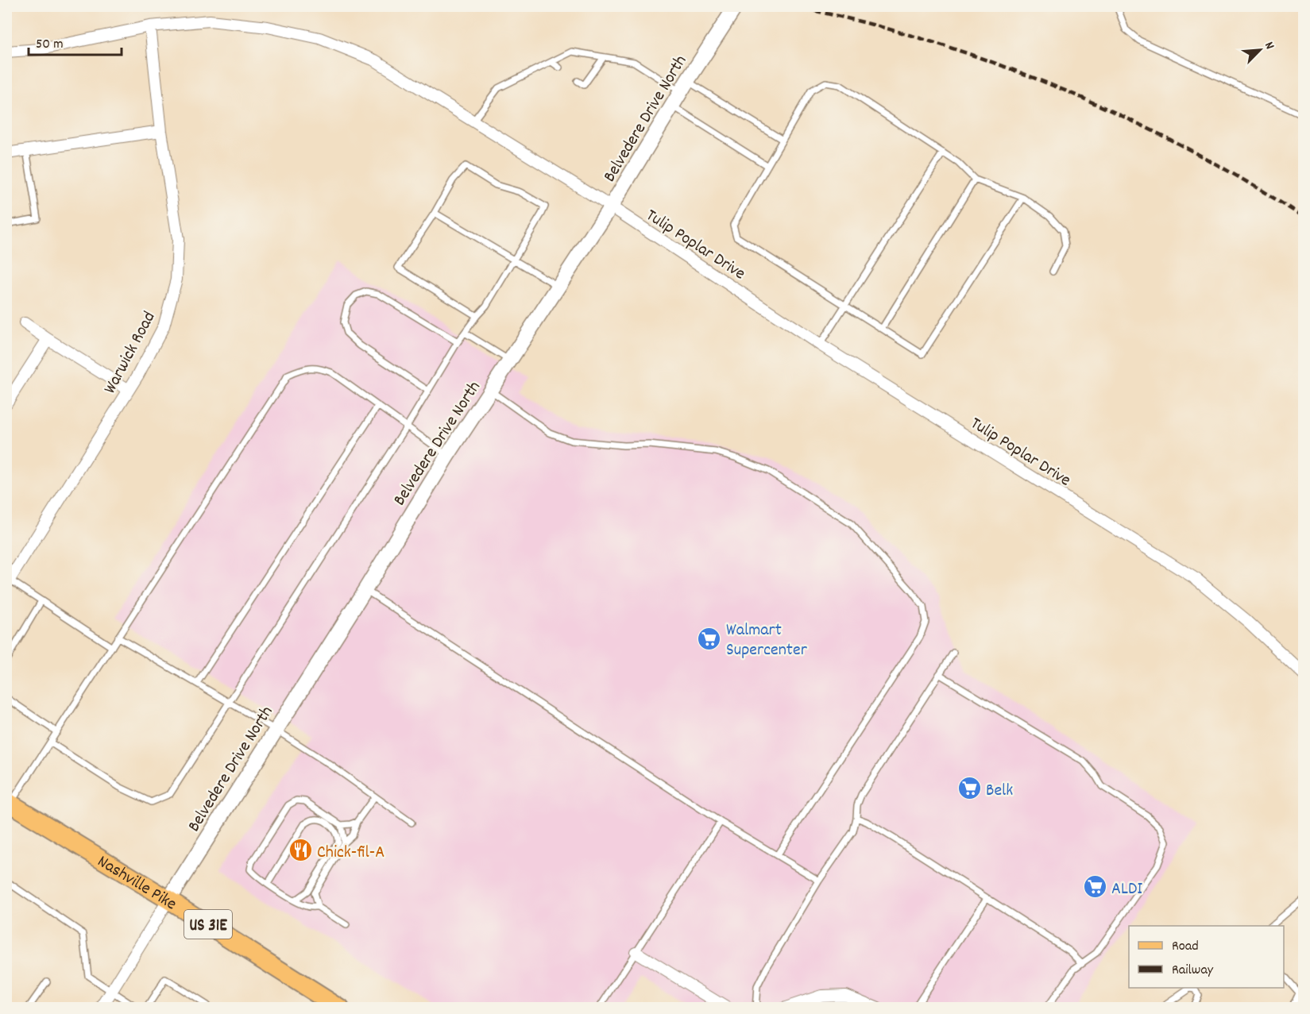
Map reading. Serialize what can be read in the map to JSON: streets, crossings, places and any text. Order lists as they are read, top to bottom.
{
  "streets": {
    "main road": ["Nashville Pike", "US 31E"],
    "street": ["Belvedere Drive North", "Tulip Poplar Drive", "Warwick Road"]
  },
  "crossings": [
    ["Belvedere Drive North", "Tulip Poplar Drive"],
    ["Belvedere Drive North", "Nashville Pike"],
    ["Tulip Poplar Drive", "Warwick Road"]
  ],
  "places": {
    "supermarket": ["Walmart Supercenter", "Belk", "ALDI"],
    "restaurant": ["Chick-fil-A"]
  },
  "legend": ["Road", "Railway"],
  "scale_bar": "50 m",
  "north": "top right"
}
